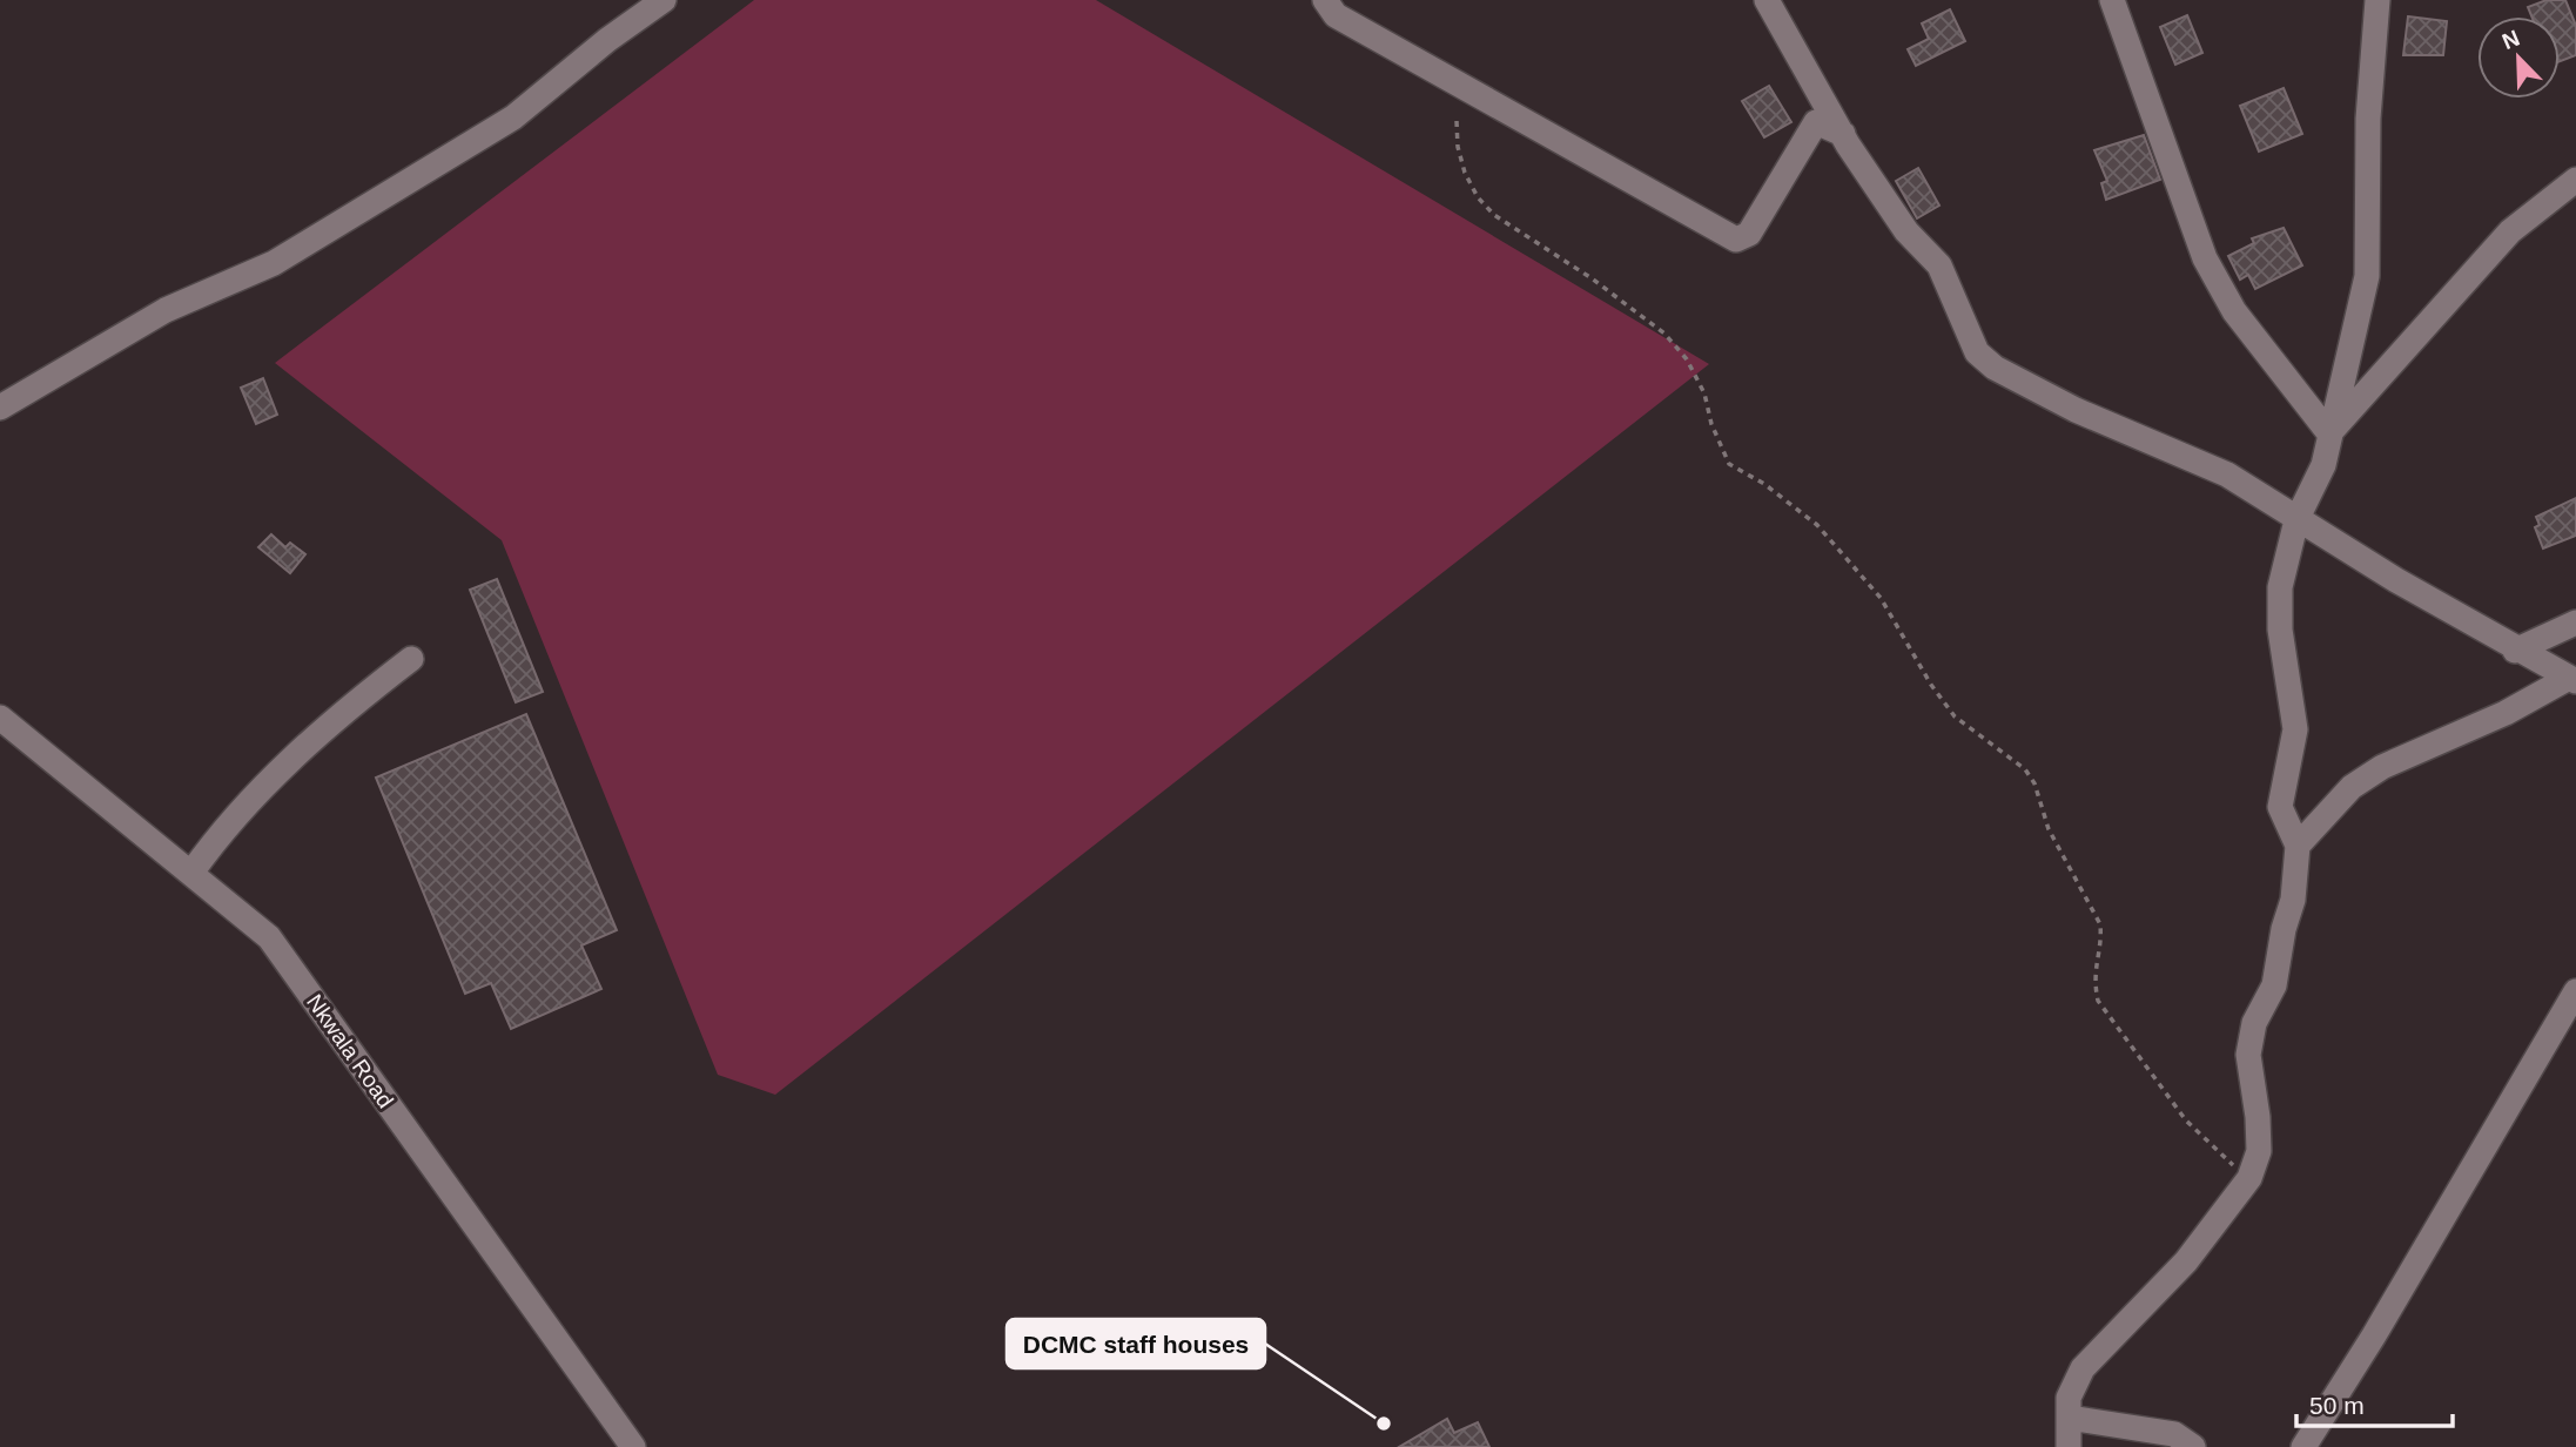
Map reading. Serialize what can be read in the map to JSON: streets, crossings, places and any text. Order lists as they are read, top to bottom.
{
  "streets": {
    "street": ["Nkwala Road"]
  },
  "places": ["DCMC staff houses"],
  "scale_bar": "50 m",
  "north": "top left"
}
